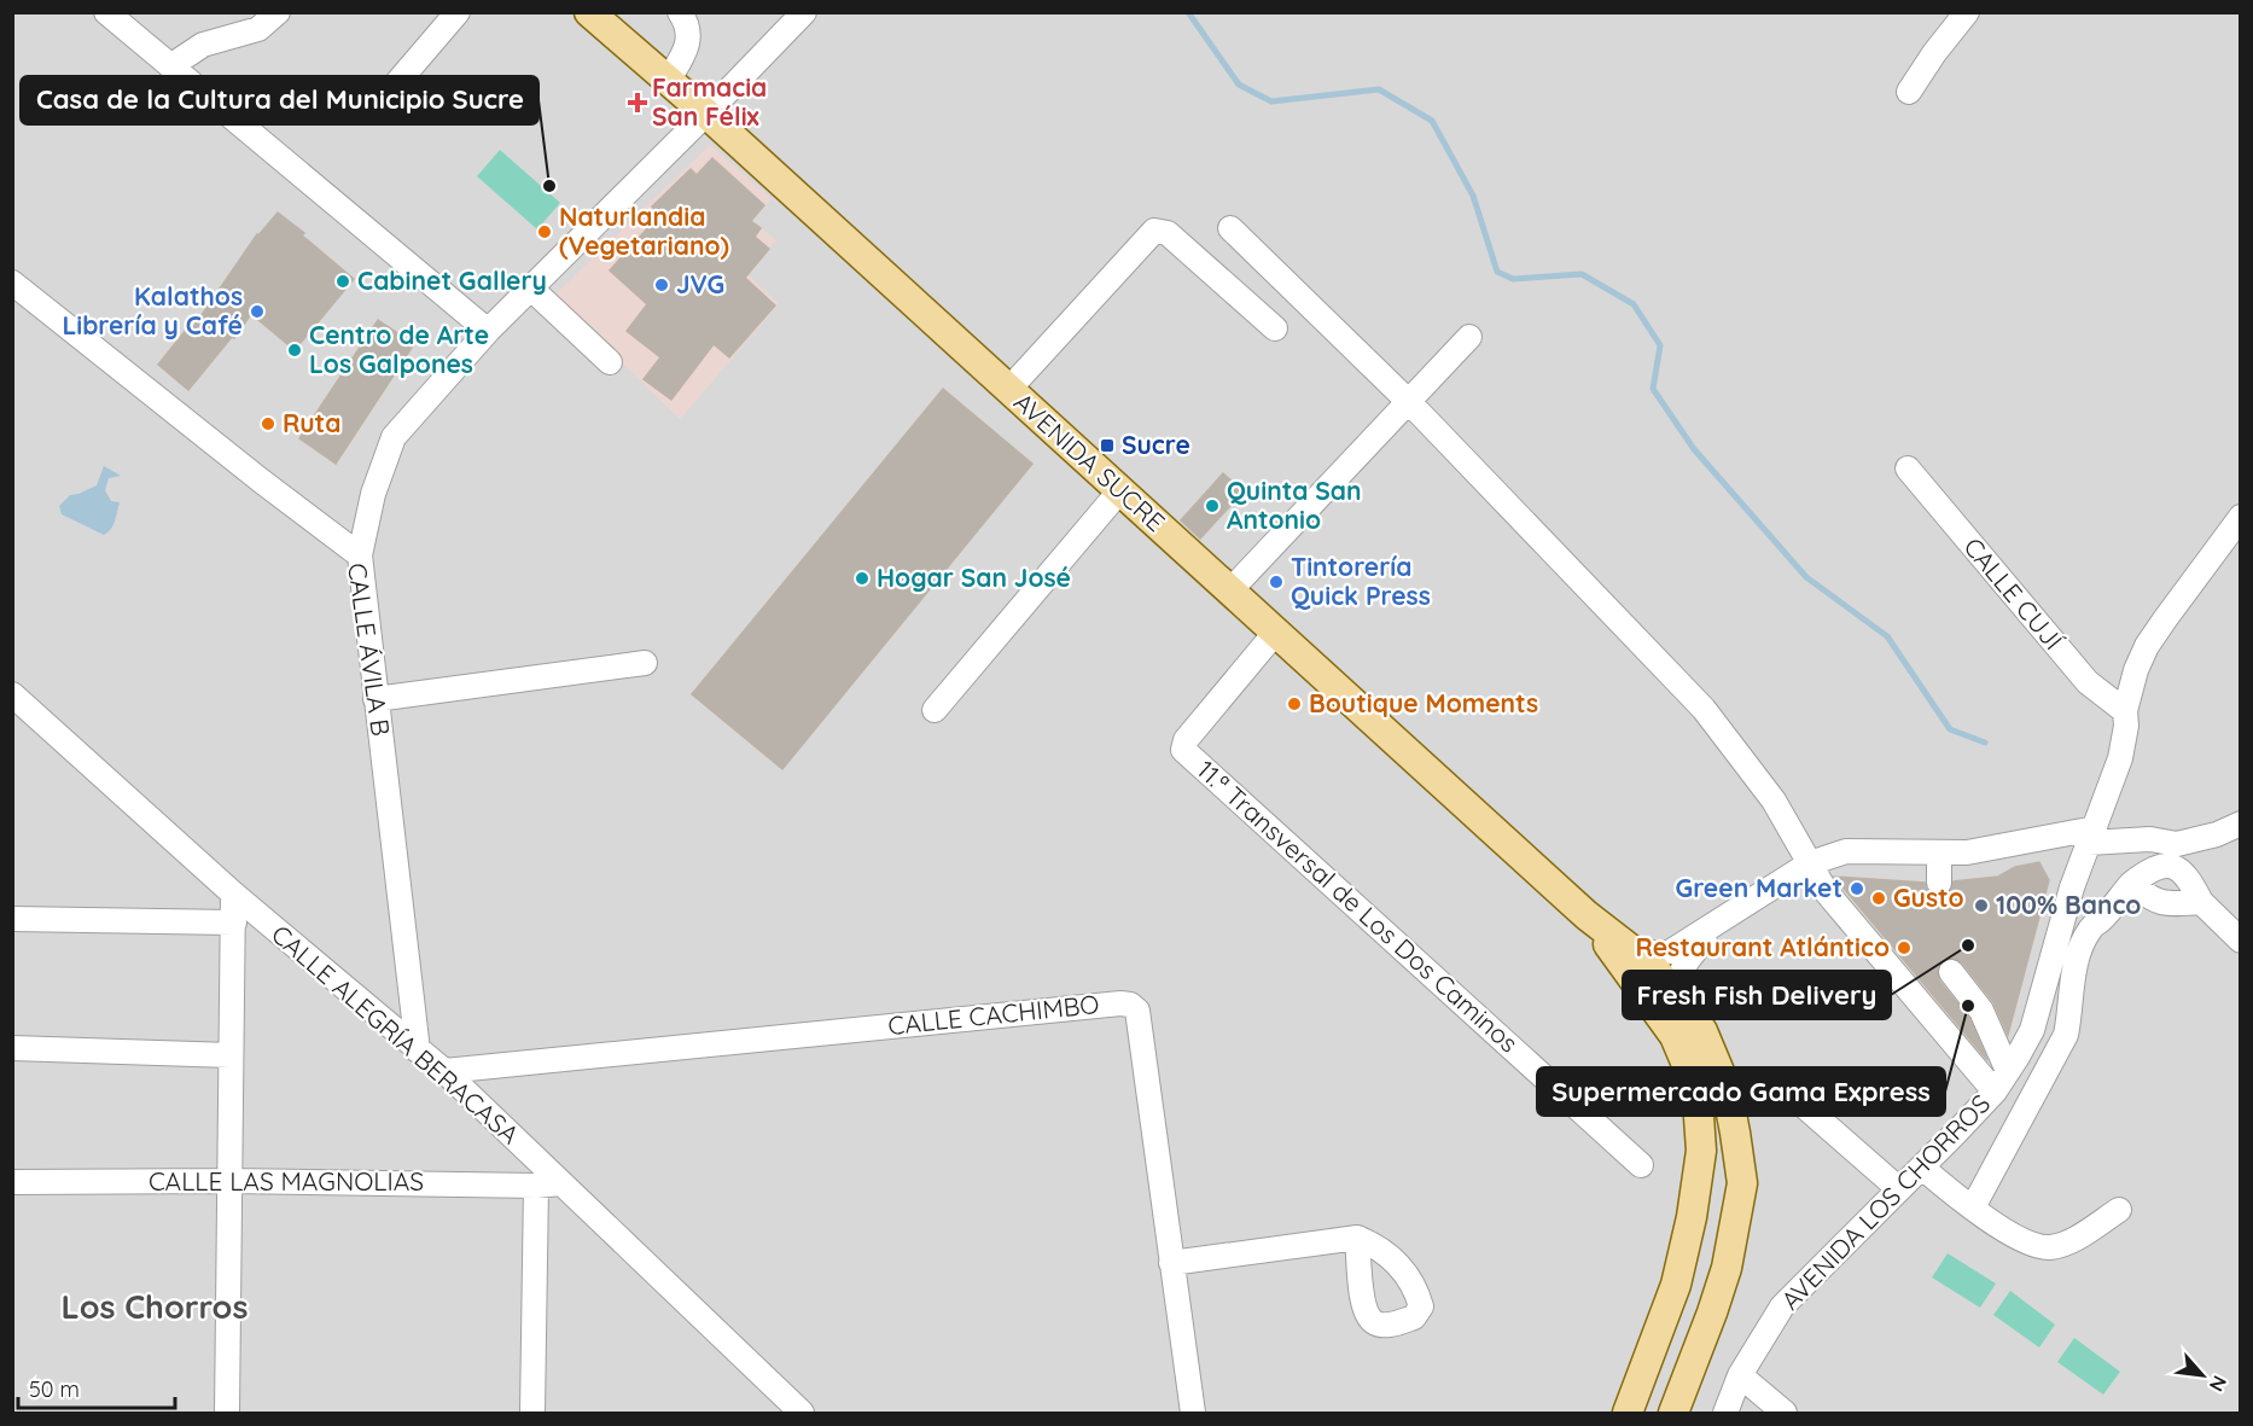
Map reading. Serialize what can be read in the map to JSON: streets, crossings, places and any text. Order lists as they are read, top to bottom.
{
  "streets": {
    "main road": ["AVENIDA SUCRE"],
    "street": [
      "CALLE CUJÍ",
      "CALLE ÁVILA B",
      "11.ª Transversal de Los Dos Caminos",
      "CALLE CACHIMBO",
      "CALLE ALEGRÍA BERACASA",
      "CALLE LAS MAGNOLIAS",
      "AVENIDA LOS CHORROS"
    ]
  },
  "crossings": [
    ["AVENIDA SUCRE", "11.ª Transversal de Los Dos Caminos"],
    ["CALLE CUJÍ", "AVENIDA LOS CHORROS"],
    ["CALLE ÁVILA B", "CALLE ALEGRÍA BERACASA"],
    ["CALLE CACHIMBO", "CALLE ALEGRÍA BERACASA"],
    ["CALLE ALEGRÍA BERACASA", "CALLE LAS MAGNOLIAS"]
  ],
  "districts": ["Los Chorros"],
  "places": {
    "health": ["Farmacia San Félix"],
    "other": [
      "Casa de la Cultura del Municipio Sucre",
      "Naturlandia (Vegetariano)",
      "Cabinet Gallery",
      "JVG",
      "Kalathos Librería y Café",
      "Centro de Arte Los Galpones",
      "Ruta",
      "Quinta San Antonio",
      "Hogar San José",
      "Tintorería Quick Press",
      "Boutique Moments",
      "Green Market",
      "Gusto",
      "100% Banco",
      "Fresh Fish Delivery",
      "Restaurant Atlántico",
      "Supermercado Gama Express"
    ],
    "transit": ["Sucre"]
  },
  "scale_bar": "50 m",
  "north": "bottom right"
}
